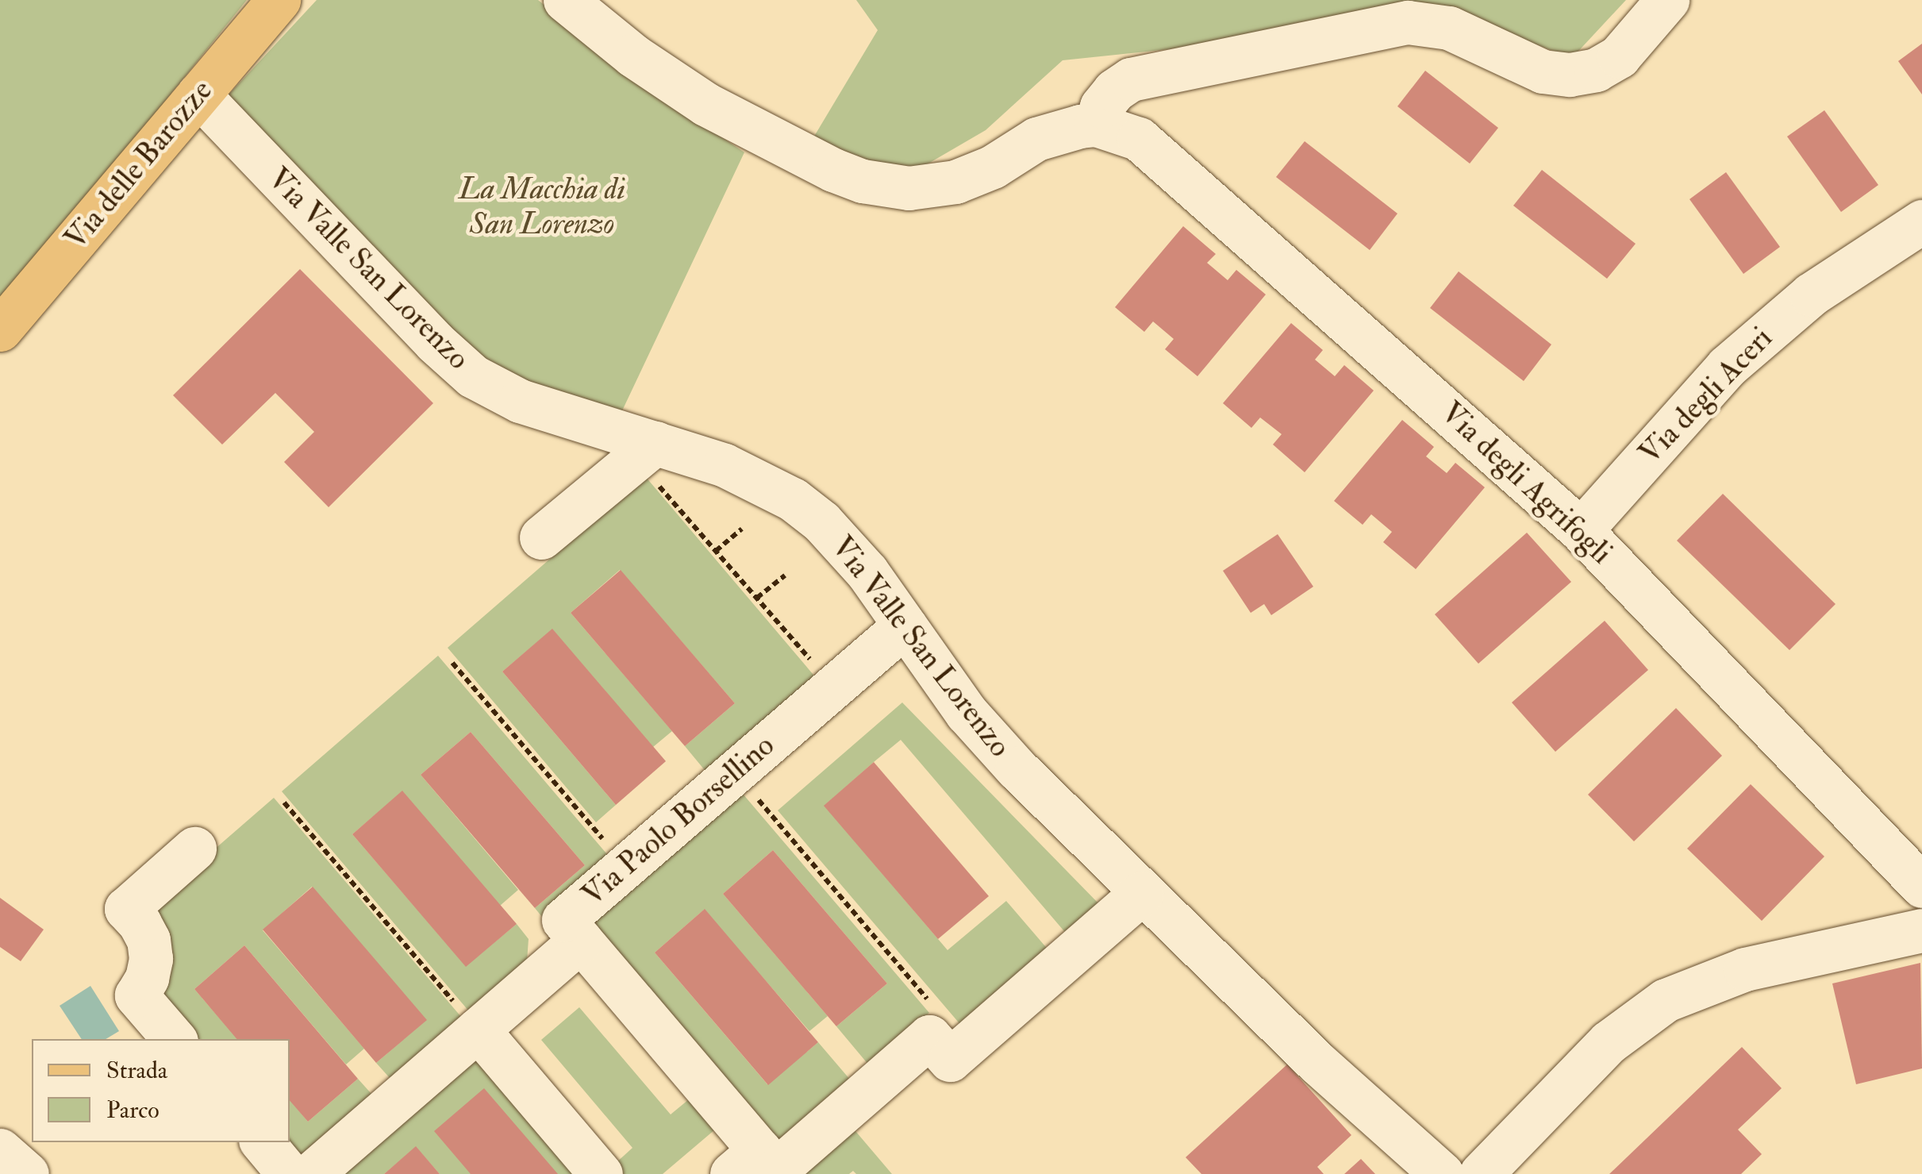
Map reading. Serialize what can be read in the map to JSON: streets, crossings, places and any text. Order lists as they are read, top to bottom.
{
  "streets": {
    "main road": ["Via delle Barozze"],
    "street": [
      "Via Valle San Lorenzo",
      "Via degli Aceri",
      "Via degli Agrifogli",
      "Via Paolo Borsellino"
    ]
  },
  "crossings": [
    ["Via delle Barozze", "Via Valle San Lorenzo"],
    ["Via Valle San Lorenzo", "Via Paolo Borsellino"],
    ["Via degli Aceri", "Via degli Agrifogli"]
  ],
  "parks": ["La Macchia di San Lorenzo"],
  "legend": ["Strada", "Parco"]
}
